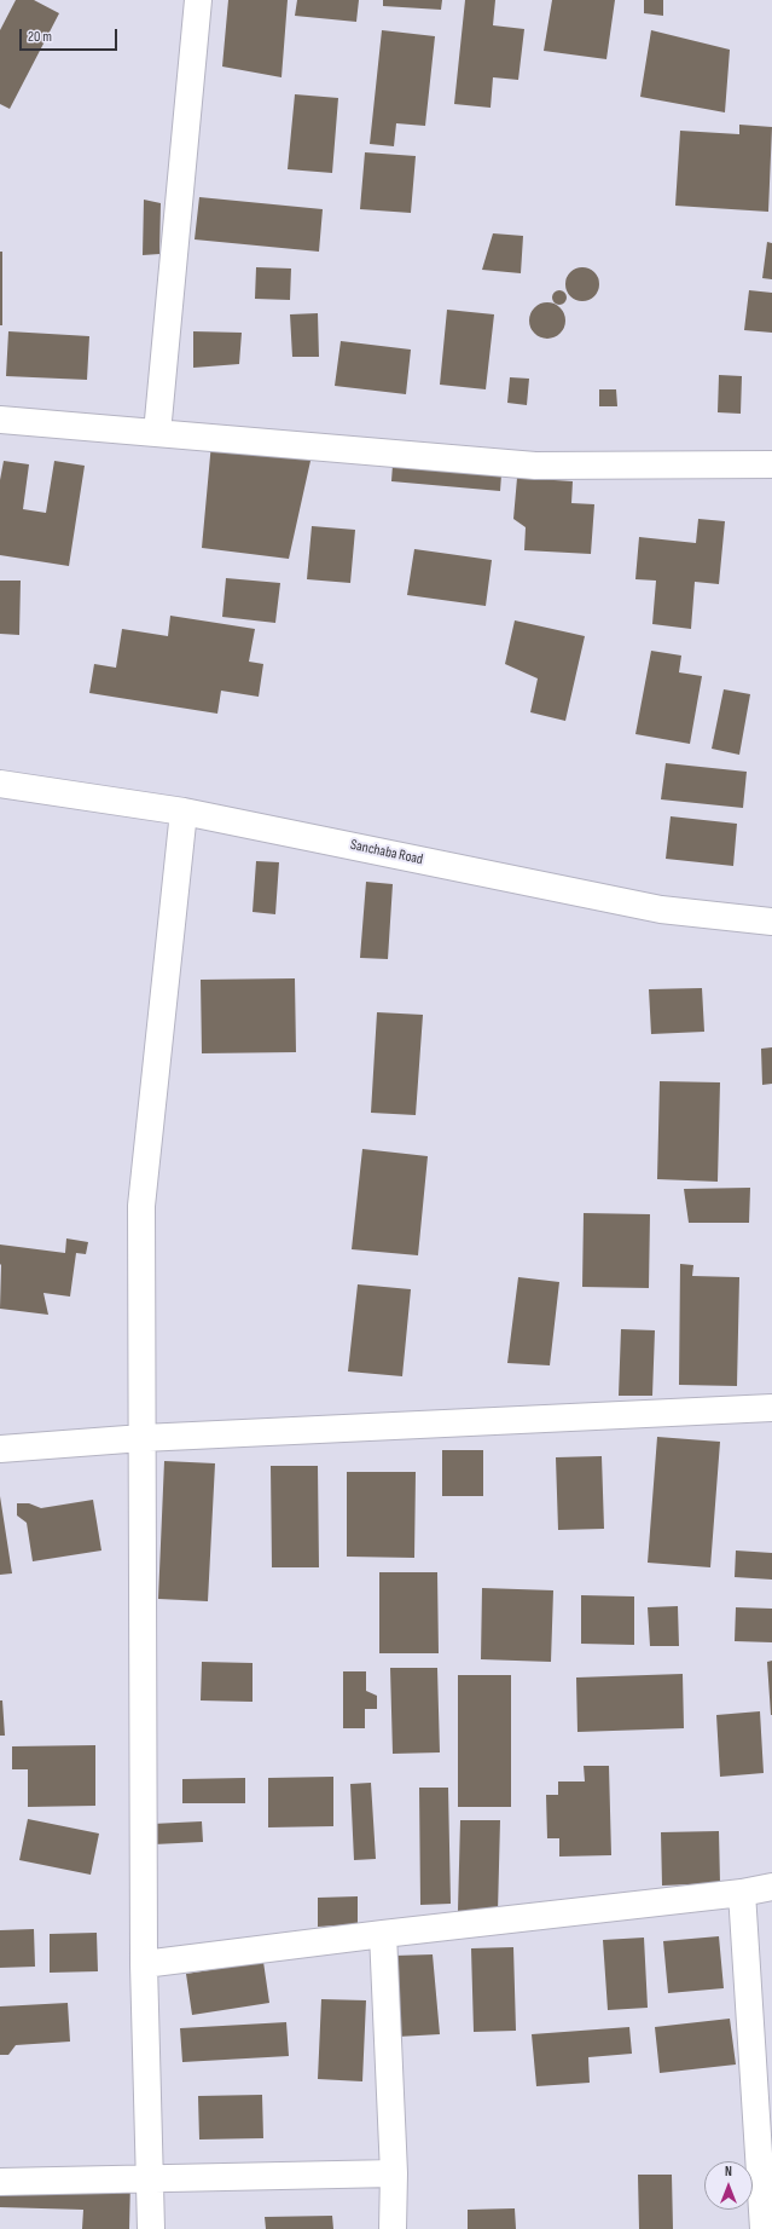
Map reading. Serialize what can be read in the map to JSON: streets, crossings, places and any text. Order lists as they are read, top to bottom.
{
  "streets": {
    "street": ["Sanchaba Road"]
  },
  "scale_bar": "20 m",
  "north": "top"
}
